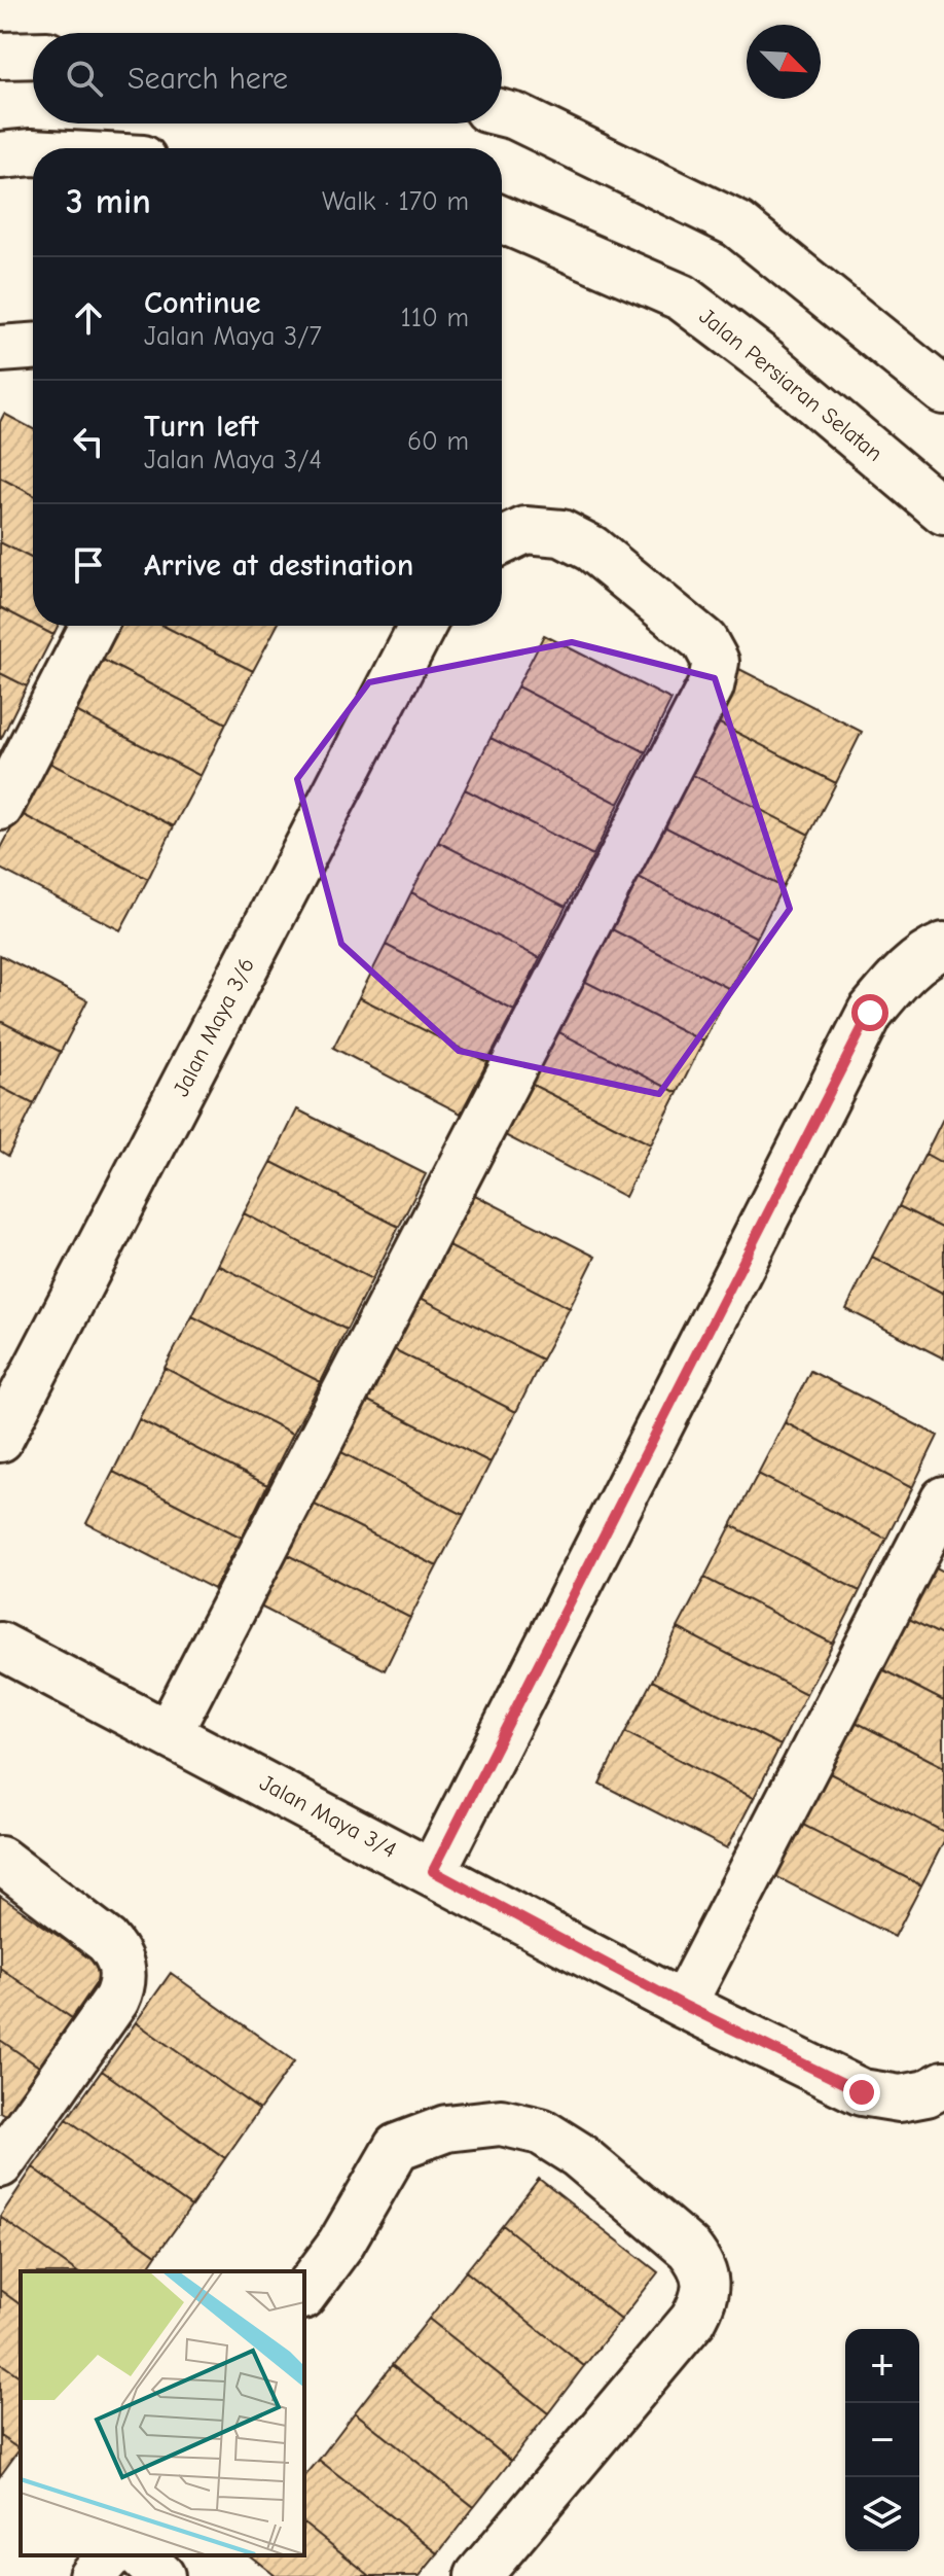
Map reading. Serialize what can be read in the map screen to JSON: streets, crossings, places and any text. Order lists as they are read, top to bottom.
{
  "streets": {
    "street": ["Jalan Persiaran Selatan", "Jalan Maya 3/6", "Jalan Maya 3/4"]
  },
  "north": "bottom right",
  "page": {
    "search": "Search here",
    "heading": ["3 min", "Walk · 170 m"],
    "list": [
      ["Continue", "Jalan Maya 3/7", "110 m"],
      ["Turn left", "Jalan Maya 3/4", "60 m"],
      "Arrive at destination"
    ],
    "map_buttons": ["+", "−"]
  }
}
